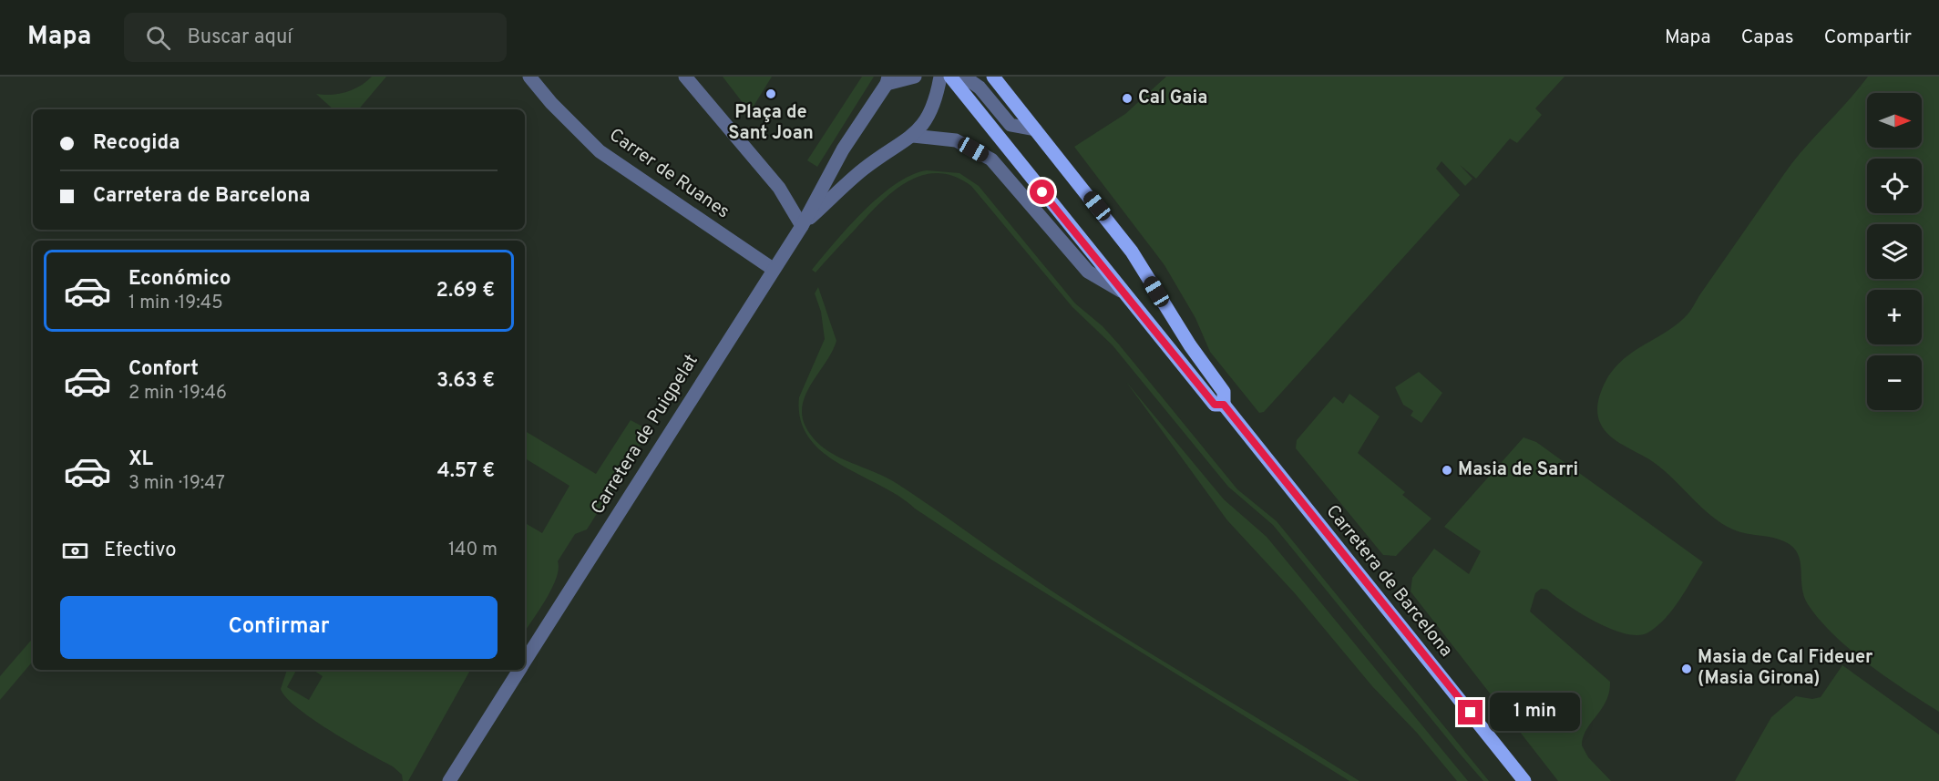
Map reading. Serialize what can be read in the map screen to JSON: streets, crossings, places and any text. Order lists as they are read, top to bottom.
{
  "streets": {
    "main road": ["Carretera de Barcelona"],
    "street": ["Carrer de Ruanes", "Carretera de Puigpelat"]
  },
  "crossings": [
    ["Carrer de Ruanes", "Carretera de Puigpelat"]
  ],
  "places": [
    "Plaça de Sant Joan",
    "Cal Gaia",
    "Masia de Sarri",
    "Masia de Cal Fideuer (Masia Girona)"
  ],
  "north": "right",
  "page": {
    "header": "Mapa",
    "search": "Buscar aquí",
    "nav": ["Mapa", "Capas", "Compartir"],
    "map_buttons": ["+", "−"],
    "banner": ["Recogida", "Carretera de Barcelona"],
    "list": [
      {
        "name": "Económico",
        "note": "1 min · 19:45",
        "value": "2.69 €"
      },
      {
        "name": "Confort",
        "note": "2 min · 19:46",
        "value": "3.63 €"
      },
      {
        "name": "XL",
        "note": "3 min · 19:47",
        "value": "4.57 €"
      }
    ],
    "pay": ["Efectivo", "140 m"],
    "buttons": "Confirmar",
    "bubble": "1 min"
  }
}
